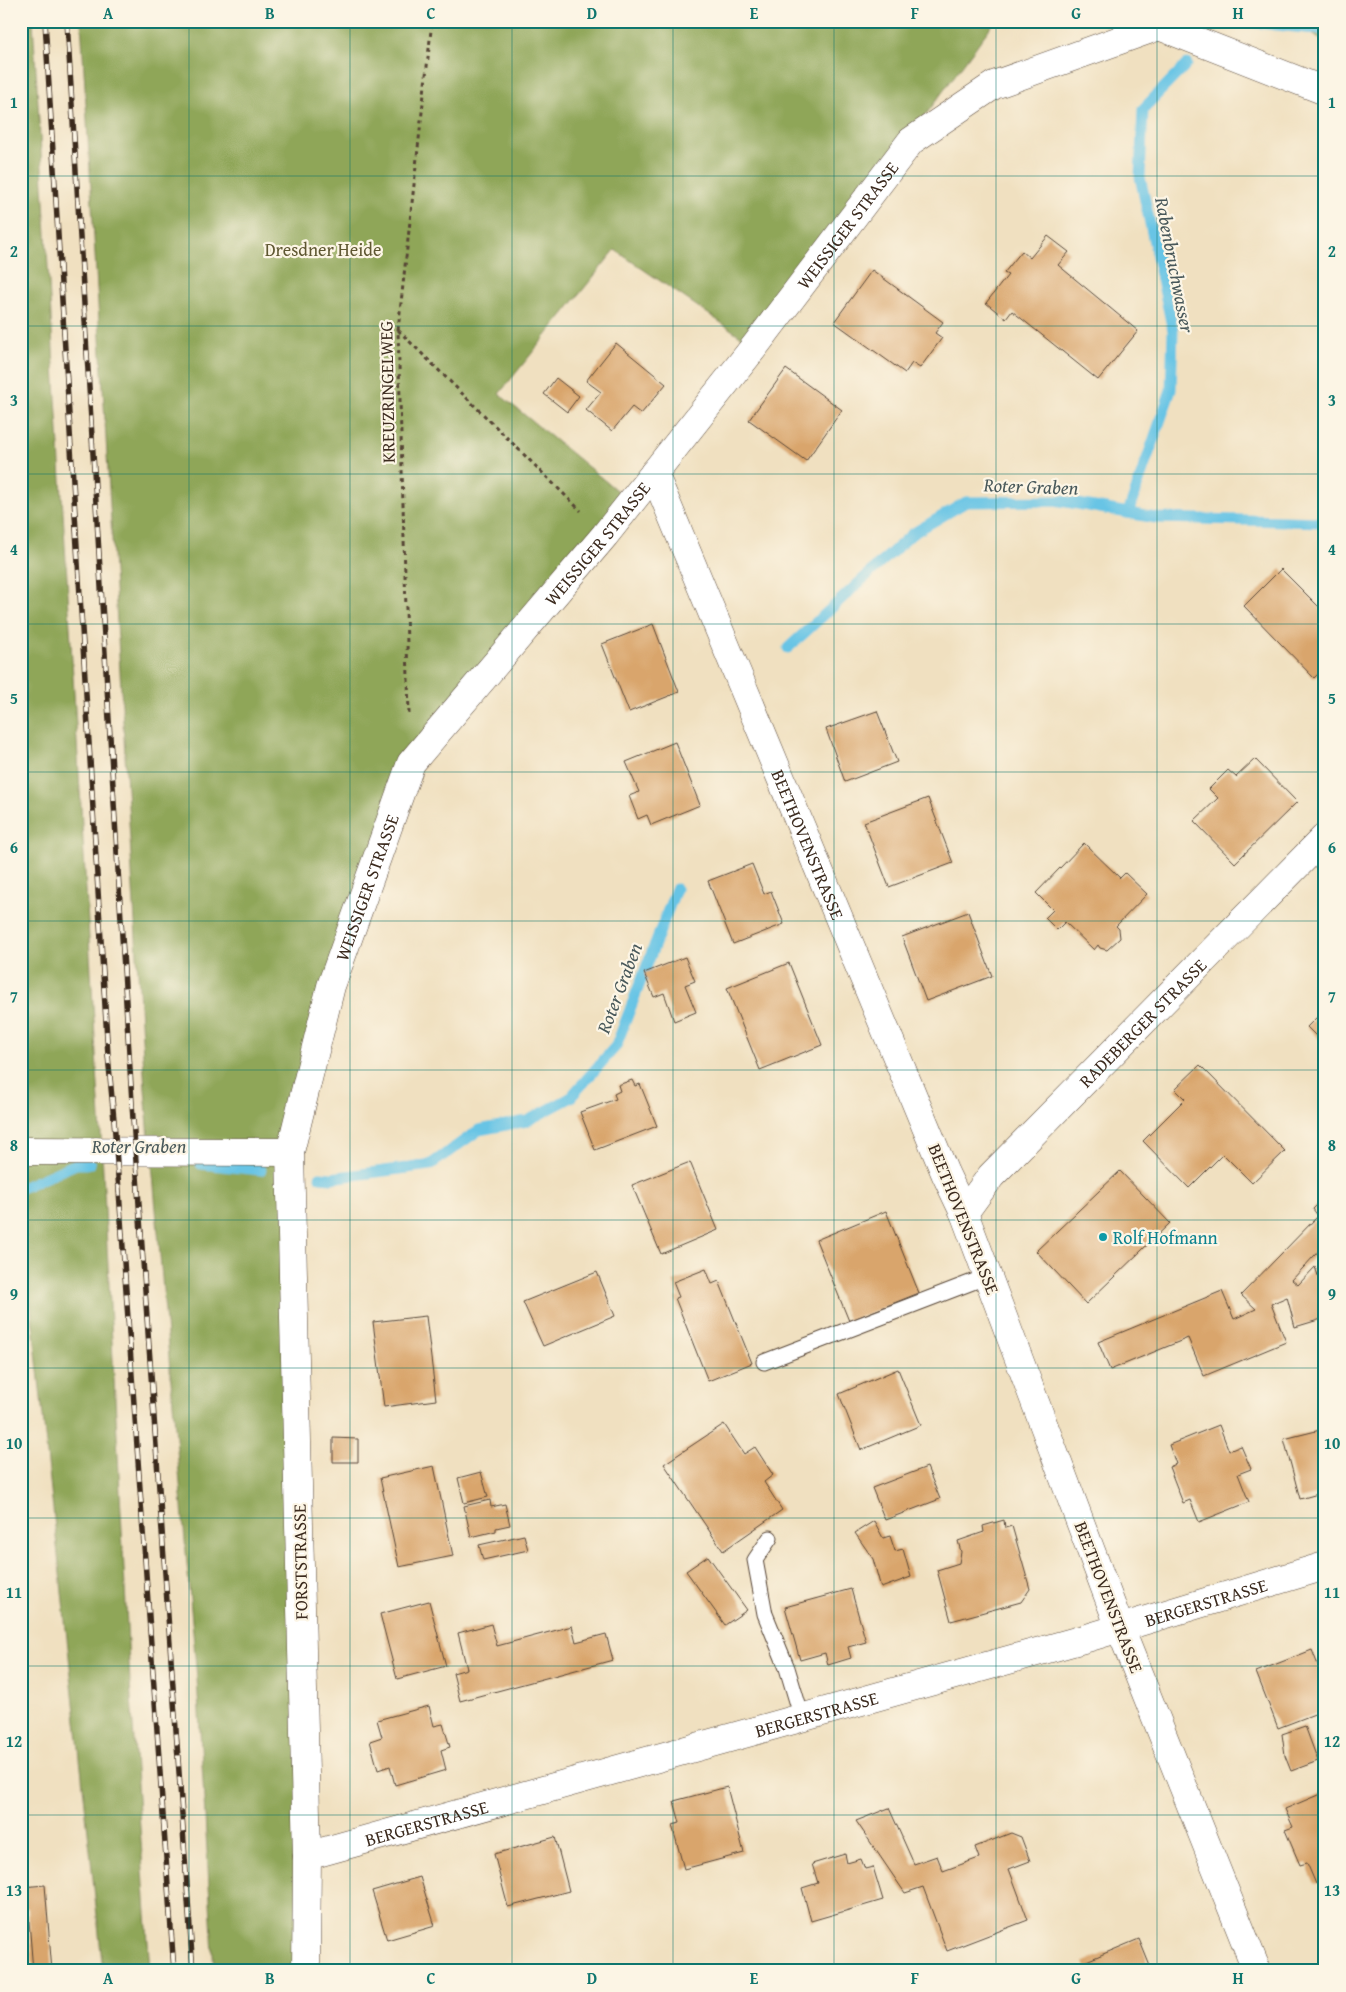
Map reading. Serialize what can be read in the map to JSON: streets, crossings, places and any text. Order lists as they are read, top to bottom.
{
  "streets": {
    "street": [
      "WEISSIGER STRASSE",
      "BEETHOVENSTRASSE",
      "RADEBERGER STRASSE",
      "FORSTSTRASSE",
      "BERGERSTRASSE"
    ],
    "path": ["KREUZRINGELWEG"]
  },
  "crossings": [
    ["WEISSIGER STRASSE", "KREUZRINGELWEG"],
    ["WEISSIGER STRASSE", "BEETHOVENSTRASSE"],
    ["WEISSIGER STRASSE", "FORSTSTRASSE"],
    ["BEETHOVENSTRASSE", "RADEBERGER STRASSE"],
    ["BEETHOVENSTRASSE", "BERGERSTRASSE"],
    ["FORSTSTRASSE", "BERGERSTRASSE"]
  ],
  "water": ["Rabenbruchwasser", "Roter Graben"],
  "parks": ["Dresdner Heide"],
  "places": ["Rolf Hofmann"],
  "grid": {
    "columns": [
      "A",
      "B",
      "C",
      "D",
      "E",
      "F",
      "G",
      "H"
    ],
    "rows": [
      "1",
      "2",
      "3",
      "4",
      "5",
      "6",
      "7",
      "8",
      "9",
      "10",
      "11",
      "12",
      "13"
    ]
  }
}
